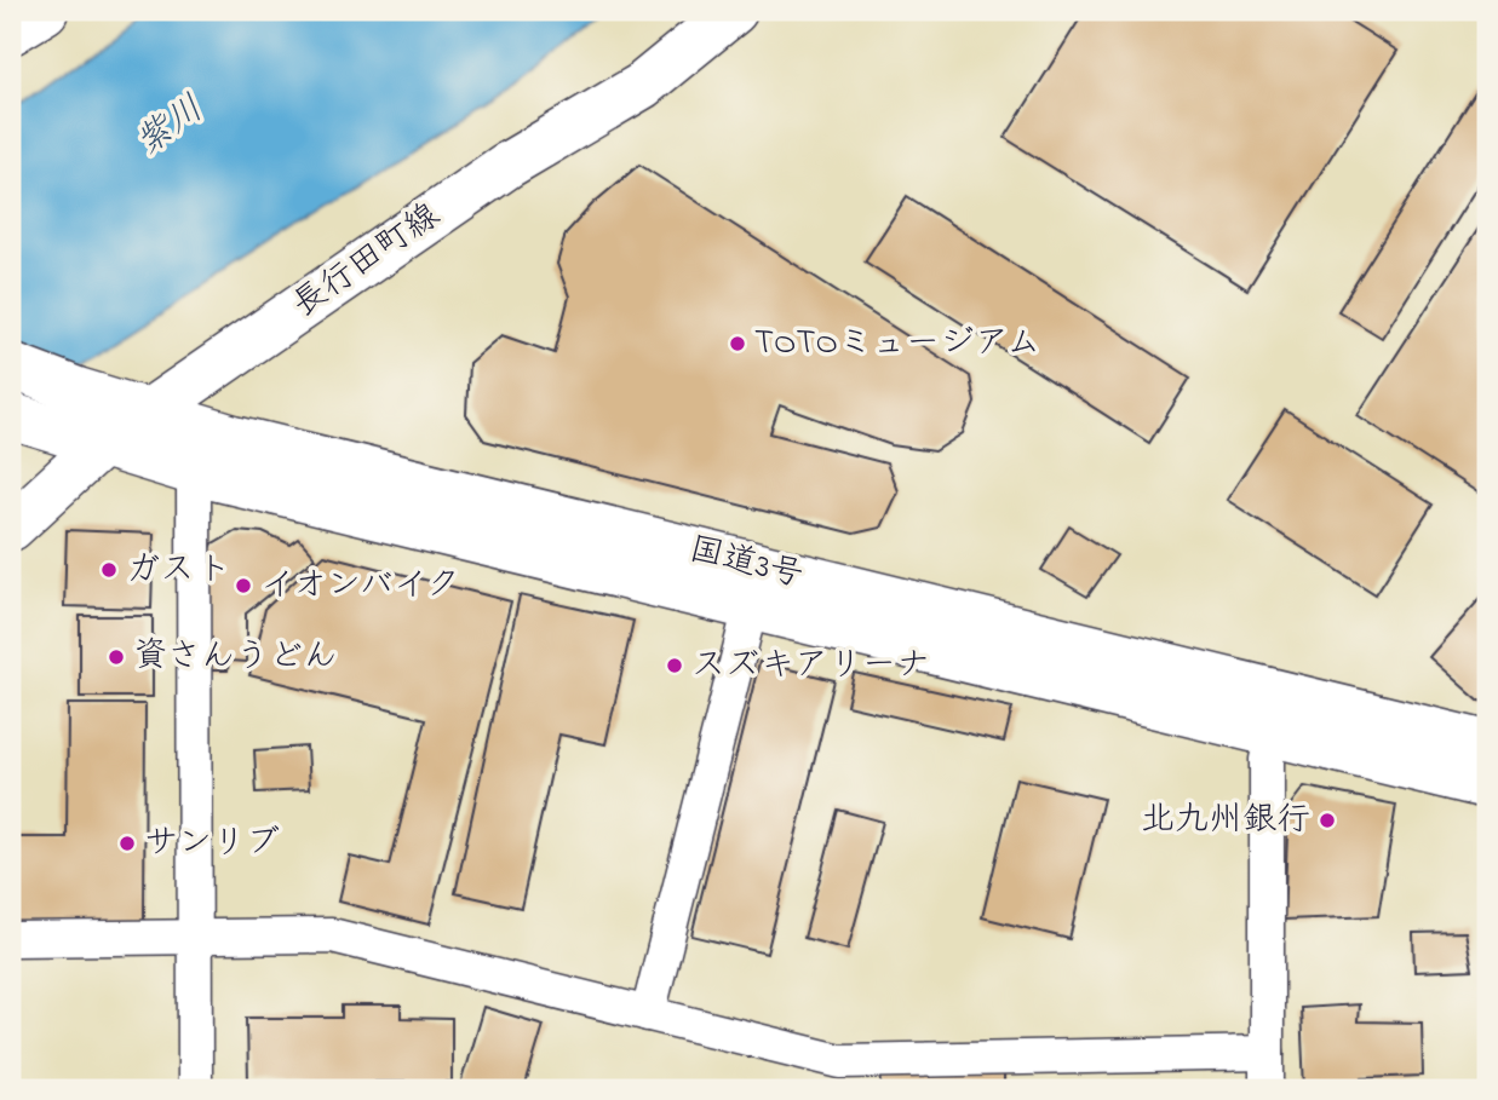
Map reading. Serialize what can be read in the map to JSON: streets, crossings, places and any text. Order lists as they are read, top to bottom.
{
  "streets": {
    "main road": ["長行田町線", "国道3号"]
  },
  "crossings": [
    ["長行田町線", "国道3号"]
  ],
  "water": ["紫川"],
  "places": [
    "TOTOミュージアム",
    "ガスト",
    "イオンバイク",
    "資さんうどん",
    "スズキアリーナ",
    "北九州銀行",
    "サンリブ"
  ]
}
